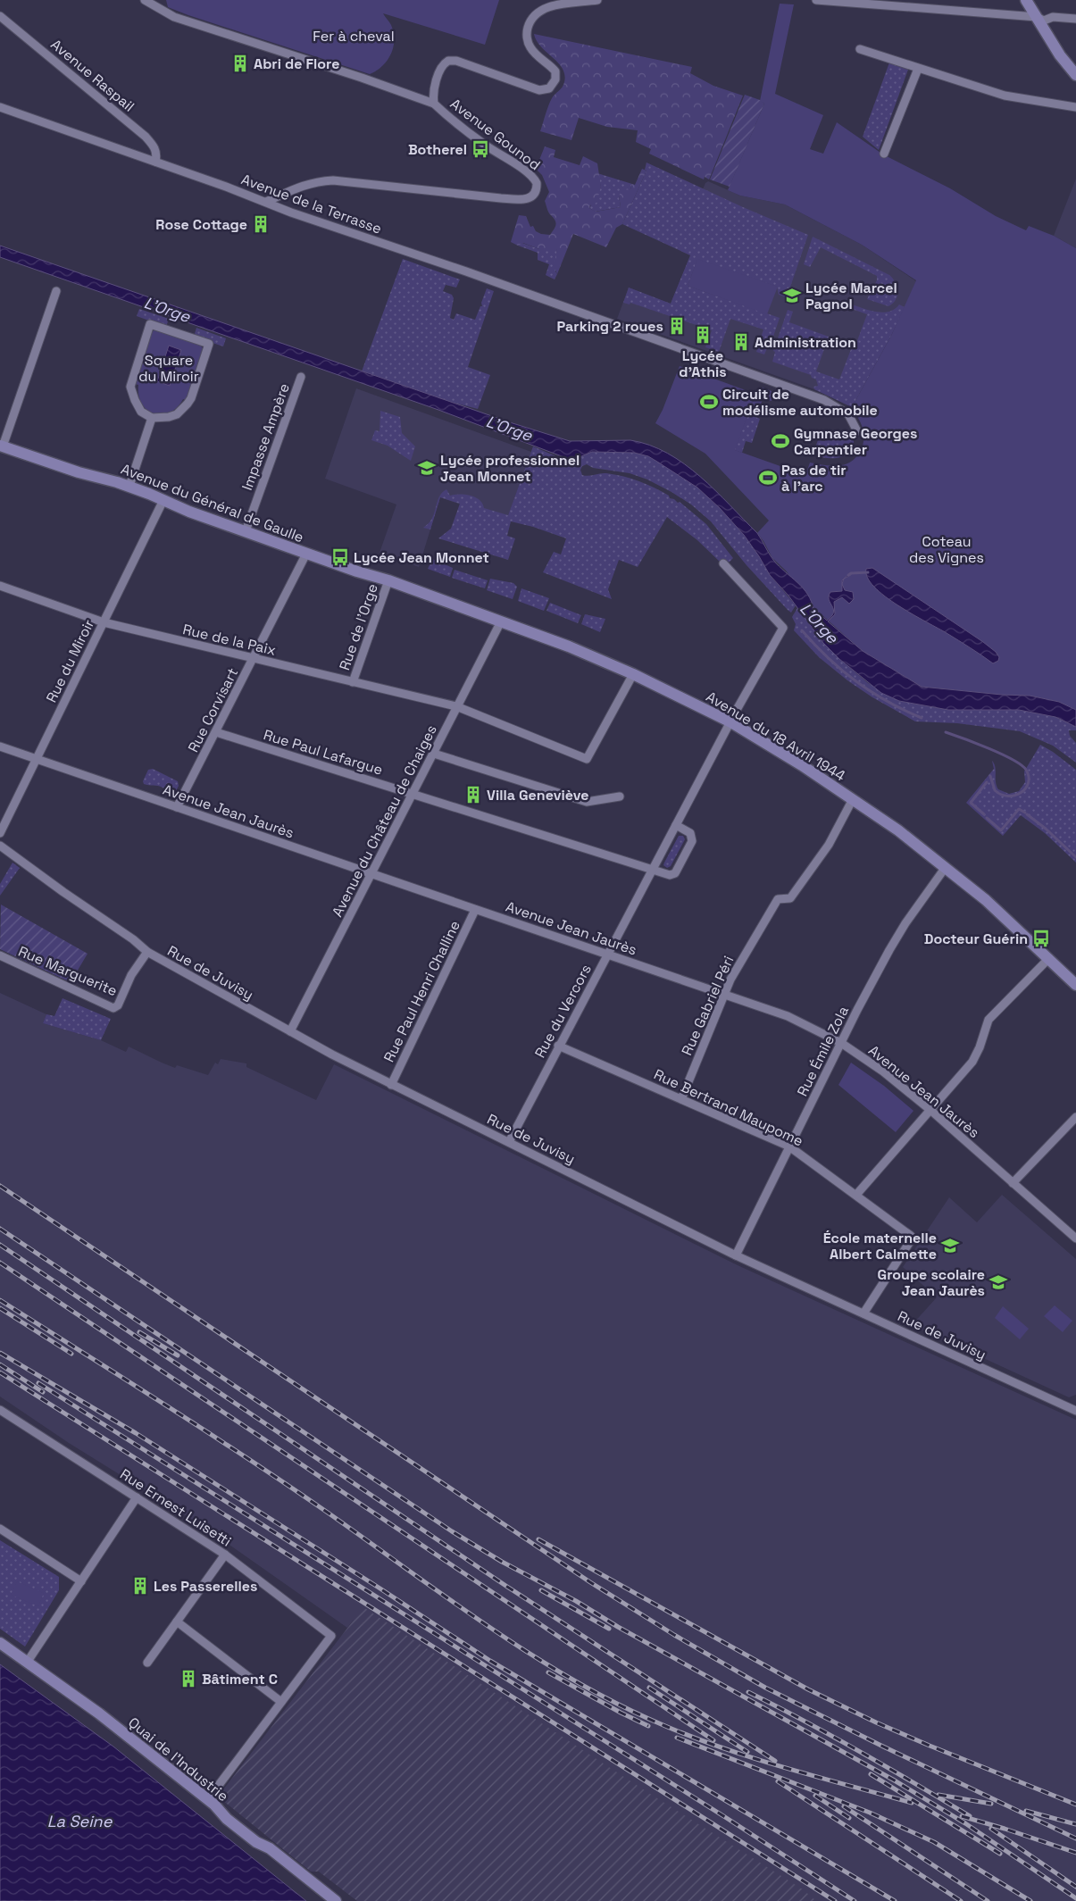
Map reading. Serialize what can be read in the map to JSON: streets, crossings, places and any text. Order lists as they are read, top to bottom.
{
  "streets": {
    "street": [
      "Avenue Raspail",
      "Avenue Gounod",
      "Avenue de la Terrasse",
      "Impasse Ampère",
      "Avenue du Général de Gaulle",
      "Rue de l'Orge",
      "Rue de la Paix",
      "Rue du Miroir",
      "Rue Corvisart",
      "Avenue du 18 Avril 1944",
      "Rue Paul Lafargue",
      "Avenue Jean Jaurès",
      "Avenue du Château de Chaiges",
      "Rue Marguerite",
      "Rue de Juvisy",
      "Rue Paul Henri Challine",
      "Rue Gabriel Péri",
      "Rue du Vercors",
      "Rue Émile Zola",
      "Rue Bertrand Maupome",
      "Rue Ernest Luisetti",
      "Quai de l'Industrie"
    ]
  },
  "crossings": [
    ["Avenue Raspail", "Avenue de la Terrasse"],
    ["Avenue Gounod", "Avenue de la Terrasse"],
    ["Impasse Ampère", "Avenue du Général de Gaulle"],
    ["Avenue du Général de Gaulle", "Rue de l'Orge"],
    ["Avenue du Général de Gaulle", "Rue du Miroir"],
    ["Avenue du Général de Gaulle", "Rue Corvisart"],
    ["Avenue du Général de Gaulle", "Avenue du 18 Avril 1944"],
    ["Rue de l'Orge", "Rue de la Paix"],
    ["Rue de la Paix", "Rue du Miroir"],
    ["Rue de la Paix", "Rue Corvisart"],
    ["Rue de la Paix", "Avenue du 18 Avril 1944"],
    ["Rue de la Paix", "Avenue du Château de Chaiges"],
    ["Rue du Miroir", "Avenue Jean Jaurès"],
    ["Rue Corvisart", "Rue Paul Lafargue"],
    ["Rue Corvisart", "Avenue Jean Jaurès"],
    ["Avenue du 18 Avril 1944", "Avenue du Château de Chaiges"],
    ["Avenue du 18 Avril 1944", "Rue Gabriel Péri"],
    ["Avenue du 18 Avril 1944", "Rue du Vercors"],
    ["Avenue du 18 Avril 1944", "Rue Émile Zola"],
    ["Rue Paul Lafargue", "Avenue du Château de Chaiges"],
    ["Rue Paul Lafargue", "Rue du Vercors"],
    ["Avenue Jean Jaurès", "Avenue du Château de Chaiges"],
    ["Avenue Jean Jaurès", "Rue Paul Henri Challine"],
    ["Avenue Jean Jaurès", "Rue Gabriel Péri"],
    ["Avenue Jean Jaurès", "Rue du Vercors"],
    ["Avenue Jean Jaurès", "Rue Émile Zola"],
    ["Avenue du Château de Chaiges", "Rue de Juvisy"],
    ["Rue Marguerite", "Rue de Juvisy"],
    ["Rue de Juvisy", "Rue Paul Henri Challine"],
    ["Rue de Juvisy", "Rue du Vercors"],
    ["Rue de Juvisy", "Rue Émile Zola"],
    ["Rue de Juvisy", "Rue Bertrand Maupome"],
    ["Rue Gabriel Péri", "Rue Bertrand Maupome"],
    ["Rue du Vercors", "Rue Bertrand Maupome"],
    ["Rue Émile Zola", "Rue Bertrand Maupome"]
  ],
  "water": ["L'Orge", "La Seine"],
  "parks": ["Fer à cheval", "Square du Miroir", "Coteau des Vignes"],
  "places": {
    "building": [
      "Abri de Flore",
      "Rose Cottage",
      "Parking 2 roues",
      "Lycée d'Athis",
      "Administration",
      "Villa Geneviève",
      "Les Passerelles",
      "Bâtiment C"
    ],
    "bus stop": ["Botherel", "Lycée Jean Monnet", "Docteur Guérin"],
    "school or university": [
      "Lycée Marcel Pagnol",
      "Lycée professionnel Jean Monnet",
      "École maternelle Albert Calmette",
      "Groupe scolaire Jean Jaurès"
    ],
    "sports": ["Circuit de modélisme automobile", "Gymnase Georges Carpentier", "Pas de tir à l'arc"]
  }
}
